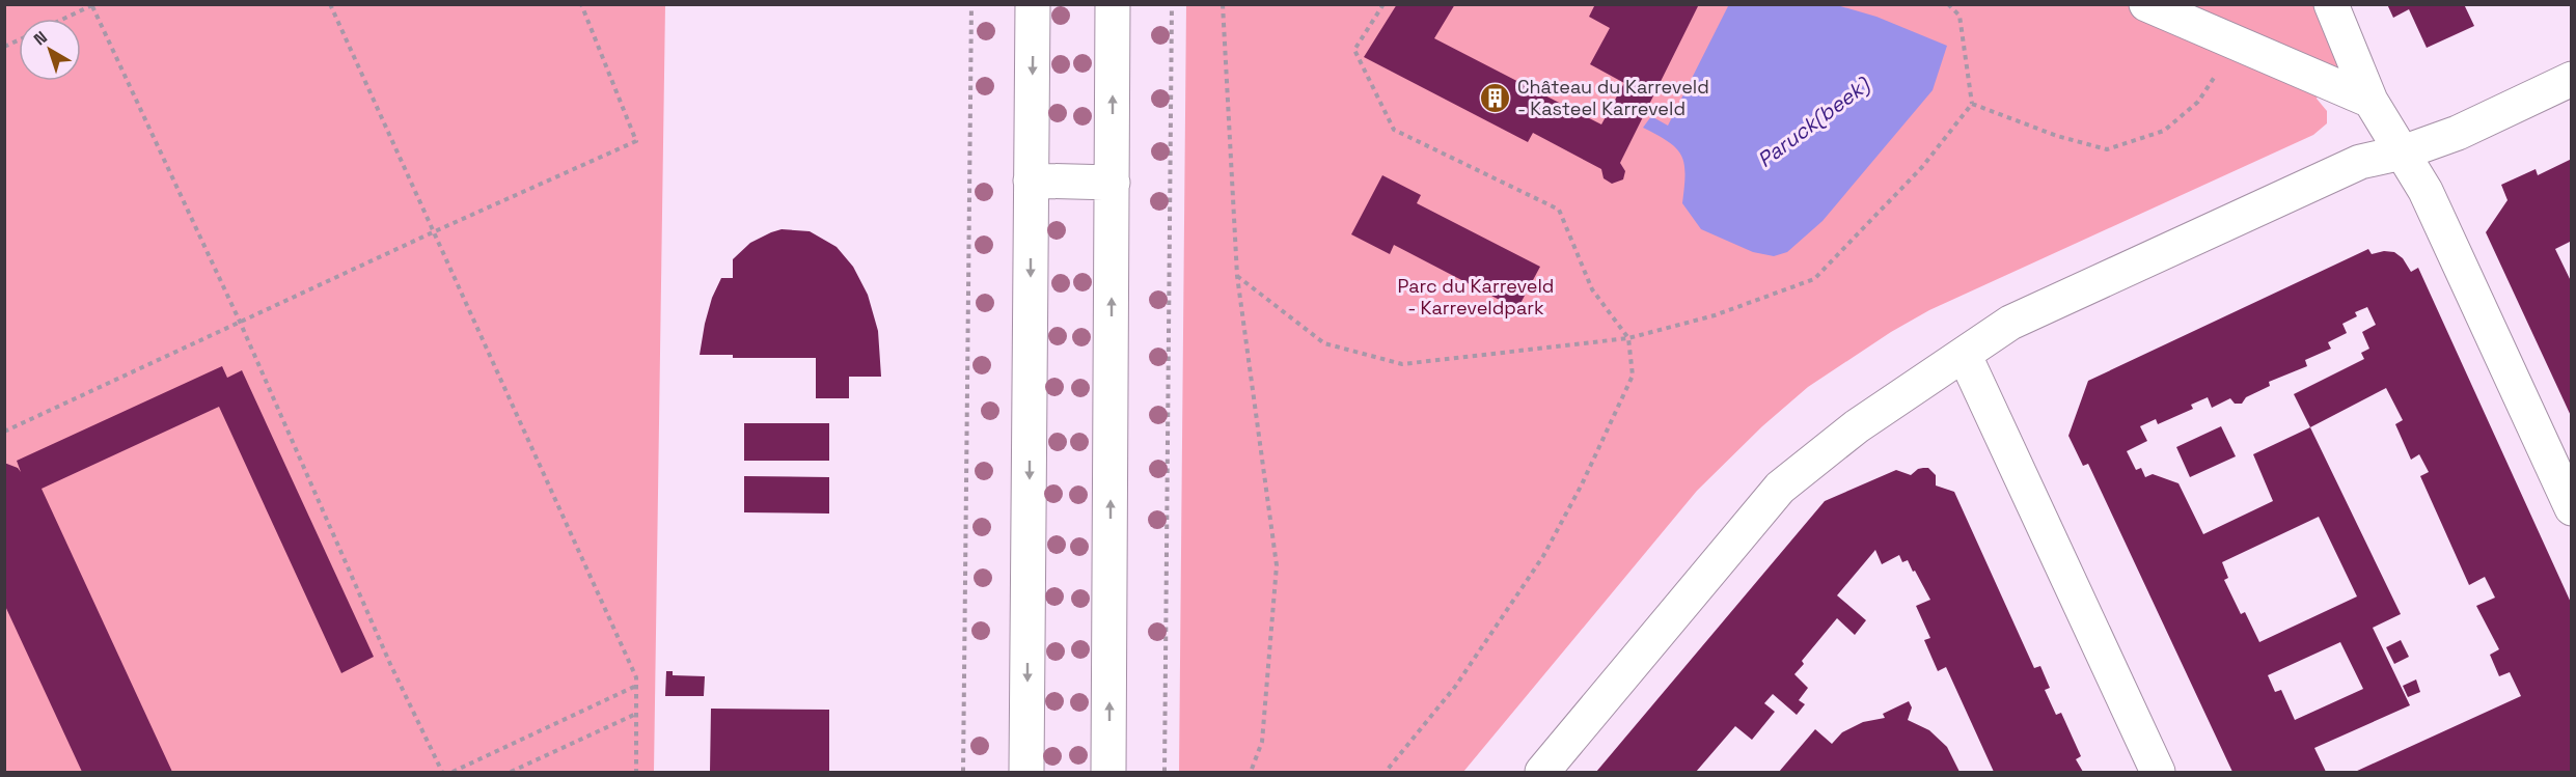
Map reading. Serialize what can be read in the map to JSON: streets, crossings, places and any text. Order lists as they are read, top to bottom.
{
  "water": ["Paruck(beek)"],
  "parks": ["Parc du Karreveld - Karreveldpark"],
  "places": {
    "building": ["Château du Karreveld - Kasteel Karreveld"]
  },
  "north": "top left"
}
